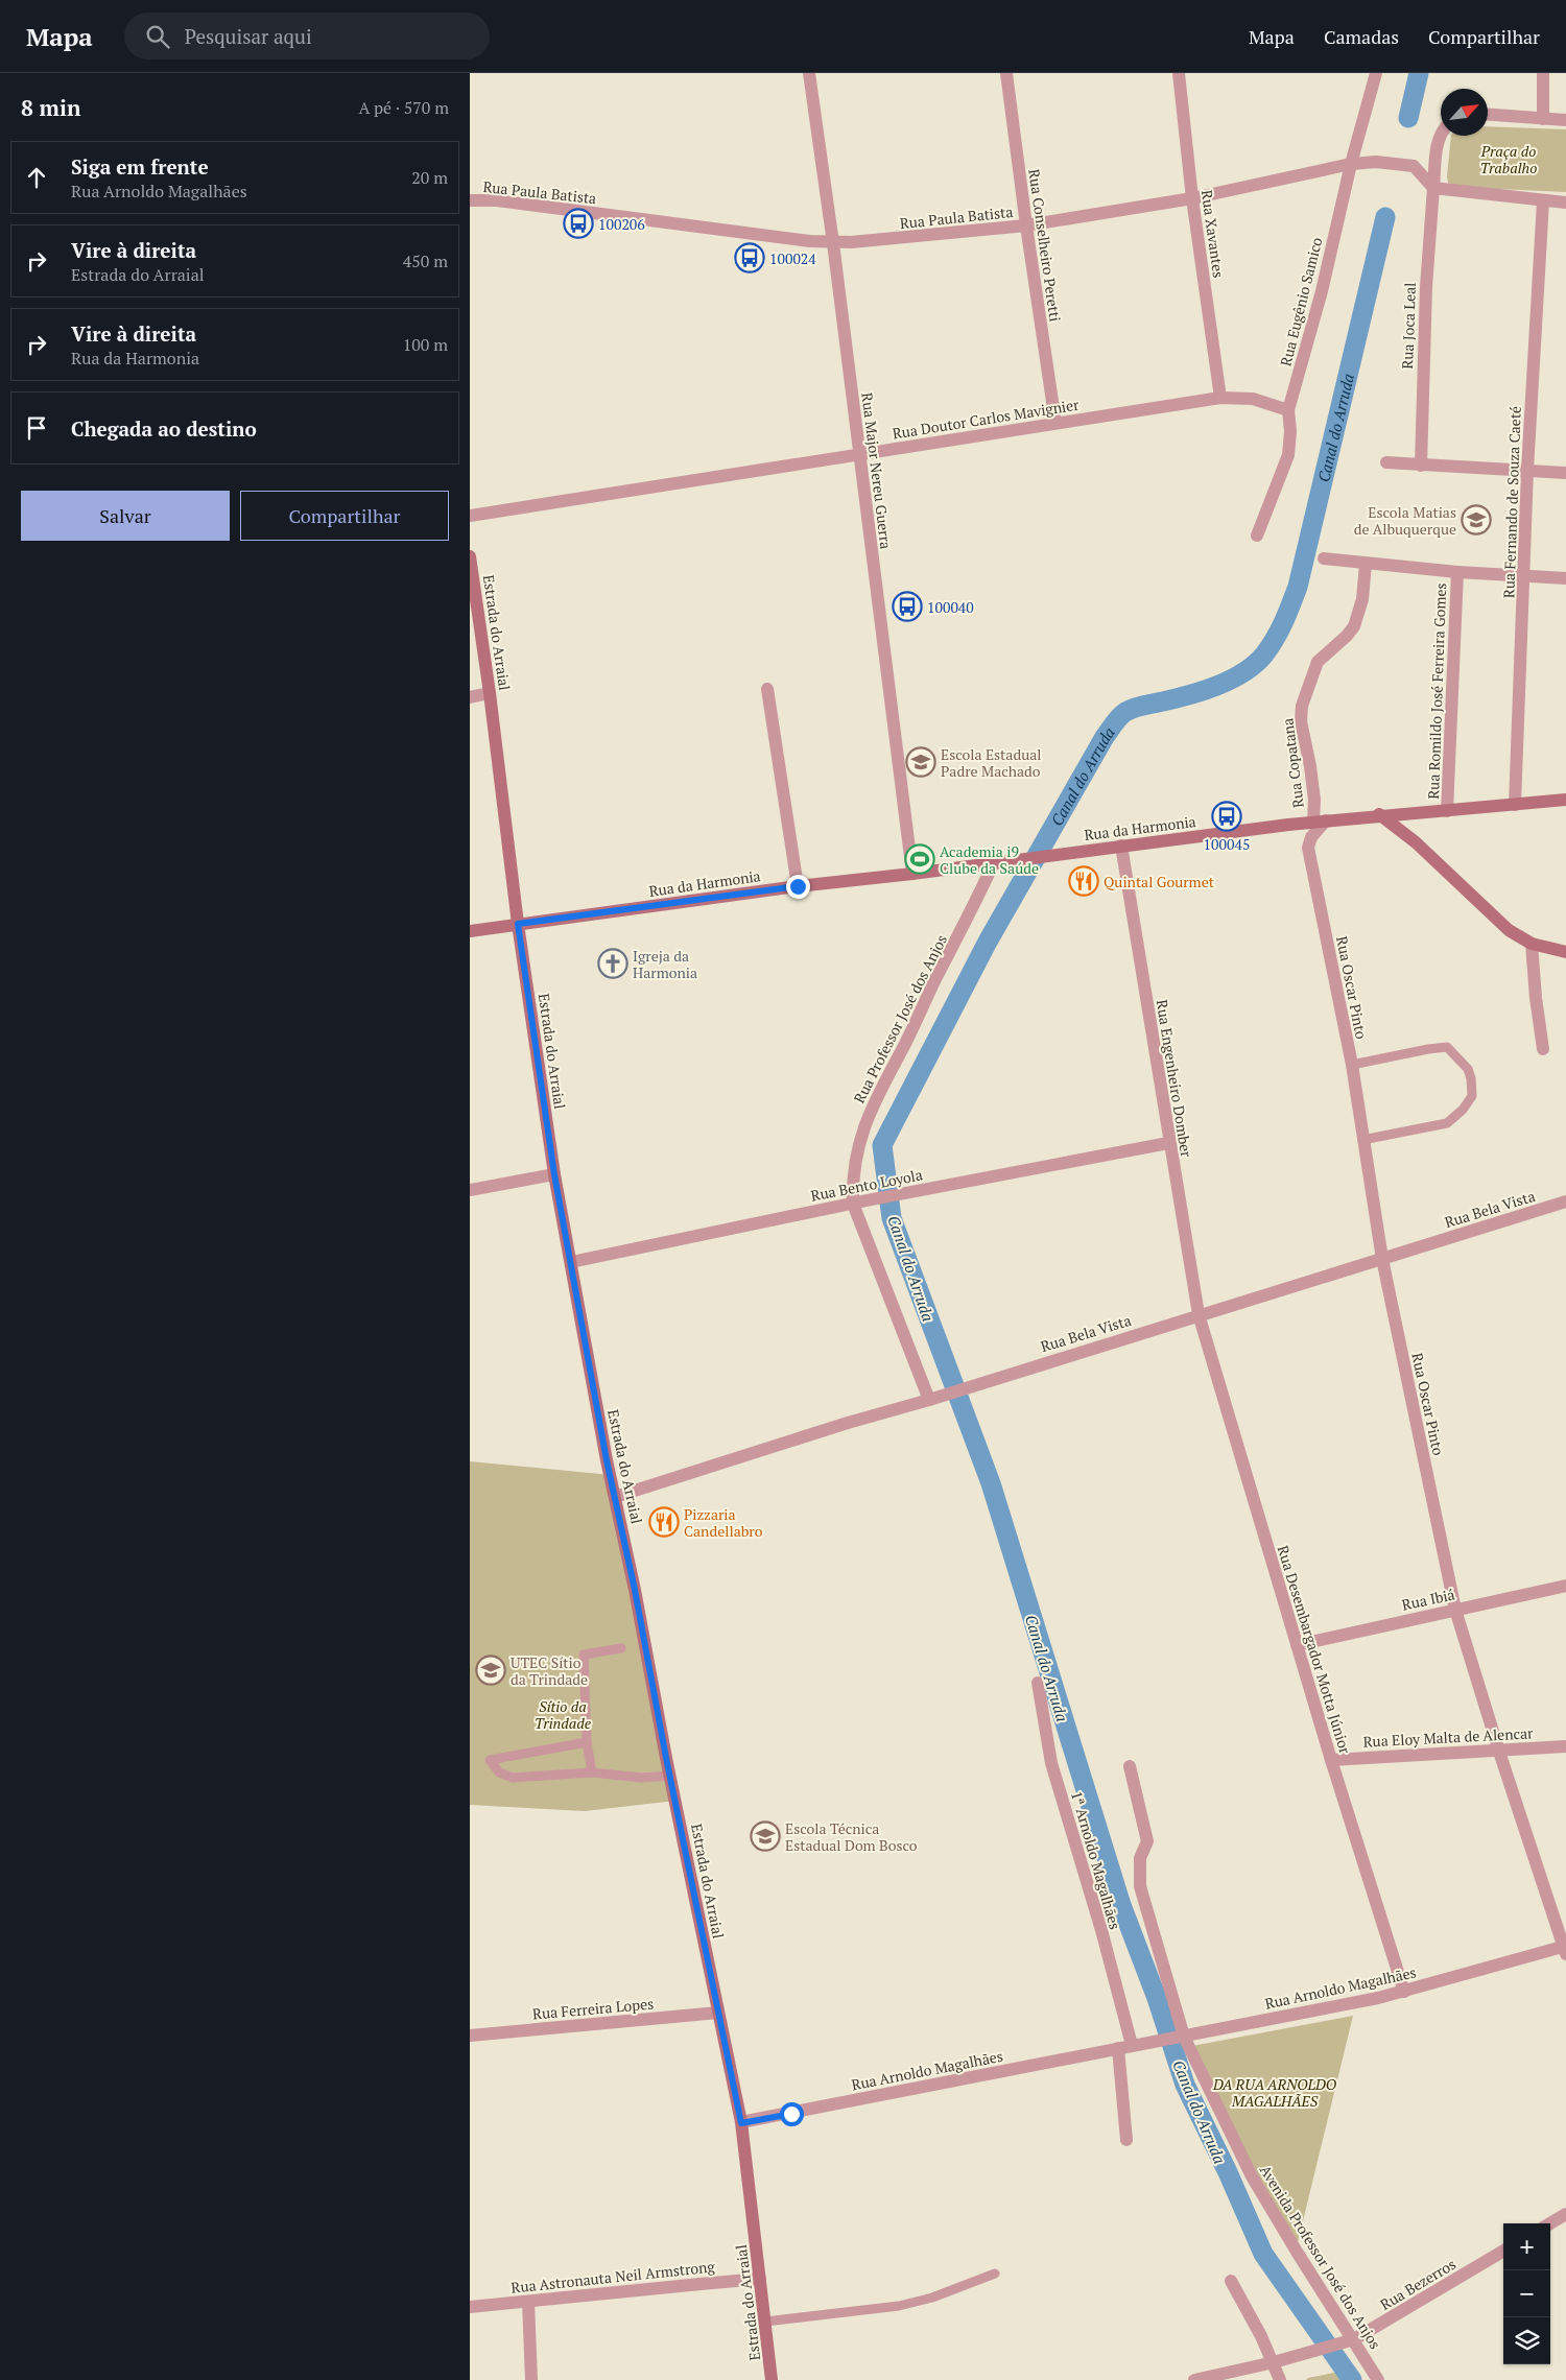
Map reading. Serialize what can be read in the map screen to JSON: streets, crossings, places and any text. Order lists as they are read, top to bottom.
{
  "streets": {
    "main road": ["Estrada do Arraial", "Rua da Harmonia"],
    "street": [
      "Rua Paula Batista",
      "Rua Xavantes",
      "Rua Conselheiro Peretti",
      "Rua Eugênio Samico",
      "Rua Joca Leal",
      "Rua Doutor Carlos Mavignier",
      "Rua Major Nereu Guerra",
      "Rua Fernando de Souza Caeté",
      "Rua Romildo José Ferreira Gomes",
      "Rua Copatana",
      "Rua Oscar Pinto",
      "Rua Professor José dos Anjos",
      "Rua Engenheiro Domber",
      "Rua Bento Loyola",
      "Rua Bela Vista",
      "Rua Ibiá",
      "Rua Desembargador Motta Júnior",
      "Rua Eloy Malta de Alencar",
      "1ª Arnoldo Magalhães",
      "Rua Arnoldo Magalhães",
      "Rua Ferreira Lopes",
      "Avenida Professor José dos Anjos",
      "Rua Astronauta Neil Armstrong",
      "Rua Bezerros"
    ]
  },
  "crossings": [
    ["Rua Paula Batista", "Rua Xavantes"],
    ["Rua Paula Batista", "Rua Conselheiro Peretti"],
    ["Rua Paula Batista", "Rua Eugênio Samico"],
    ["Rua Paula Batista", "Rua Joca Leal"],
    ["Rua Paula Batista", "Rua Major Nereu Guerra"],
    ["Rua Xavantes", "Rua Doutor Carlos Mavignier"],
    ["Rua Conselheiro Peretti", "Rua Doutor Carlos Mavignier"],
    ["Rua Eugênio Samico", "Rua Doutor Carlos Mavignier"],
    ["Rua Doutor Carlos Mavignier", "Rua Major Nereu Guerra"],
    ["Rua Major Nereu Guerra", "Rua da Harmonia"],
    ["Rua Fernando de Souza Caeté", "Rua Romildo José Ferreira Gomes"],
    ["Rua Fernando de Souza Caeté", "Rua da Harmonia"],
    ["Estrada do Arraial", "Rua da Harmonia"],
    ["Estrada do Arraial", "Rua Bento Loyola"],
    ["Estrada do Arraial", "Rua Bela Vista"],
    ["Estrada do Arraial", "Rua Arnoldo Magalhães"],
    ["Estrada do Arraial", "Rua Ferreira Lopes"],
    ["Estrada do Arraial", "Rua Astronauta Neil Armstrong"],
    ["Rua Romildo José Ferreira Gomes", "Rua Copatana"],
    ["Rua Romildo José Ferreira Gomes", "Rua da Harmonia"],
    ["Rua Copatana", "Rua da Harmonia"],
    ["Rua da Harmonia", "Rua Oscar Pinto"],
    ["Rua da Harmonia", "Rua Professor José dos Anjos"],
    ["Rua da Harmonia", "Rua Engenheiro Domber"],
    ["Rua Oscar Pinto", "Rua Bela Vista"],
    ["Rua Oscar Pinto", "Rua Ibiá"],
    ["Rua Oscar Pinto", "Rua Eloy Malta de Alencar"],
    ["Rua Oscar Pinto", "Rua Arnoldo Magalhães"],
    ["Rua Professor José dos Anjos", "Rua Bento Loyola"],
    ["Rua Professor José dos Anjos", "Rua Bela Vista"],
    ["Rua Engenheiro Domber", "Rua Bento Loyola"],
    ["Rua Engenheiro Domber", "Rua Bela Vista"],
    ["Rua Engenheiro Domber", "Rua Desembargador Motta Júnior"],
    ["Rua Bela Vista", "Rua Desembargador Motta Júnior"],
    ["Rua Ibiá", "Rua Desembargador Motta Júnior"],
    ["Rua Desembargador Motta Júnior", "Rua Eloy Malta de Alencar"],
    ["Rua Desembargador Motta Júnior", "Rua Arnoldo Magalhães"],
    ["1ª Arnoldo Magalhães", "Rua Arnoldo Magalhães"],
    ["Rua Arnoldo Magalhães", "Avenida Professor José dos Anjos"],
    ["Avenida Professor José dos Anjos", "Rua Bezerros"]
  ],
  "water": ["Canal do Arruda"],
  "parks": ["Praça do Trabalho", "Sítio da Trindade", "DA RUA ARNOLDO MAGALHÃES"],
  "places": {
    "bus stop": [
      "100206",
      "100024",
      "100040",
      "100045"
    ],
    "school or university": [
      "Escola Matias de Albuquerque",
      "Escola Estadual Padre Machado",
      "UTEC Sítio da Trindade",
      "Escola Técnica Estadual Dom Bosco"
    ],
    "sports": ["Academia i9 Clube da Saúde"],
    "restaurant": ["Quintal Gourmet", "Pizzaria Candellabro"],
    "church": ["Igreja da Harmonia"]
  },
  "north": "top right",
  "page": {
    "header": "Mapa",
    "search": "Pesquisar aqui",
    "nav": ["Mapa", "Camadas", "Compartilhar"],
    "heading": ["8 min", "A pé · 570 m"],
    "list": [
      ["Siga em frente", "Rua Arnoldo Magalhães", "20 m"],
      ["Vire à direita", "Estrada do Arraial", "450 m"],
      ["Vire à direita", "Rua da Harmonia", "100 m"],
      "Chegada ao destino"
    ],
    "buttons": ["Salvar", "Compartilhar"],
    "map_buttons": ["+", "−"]
  }
}
